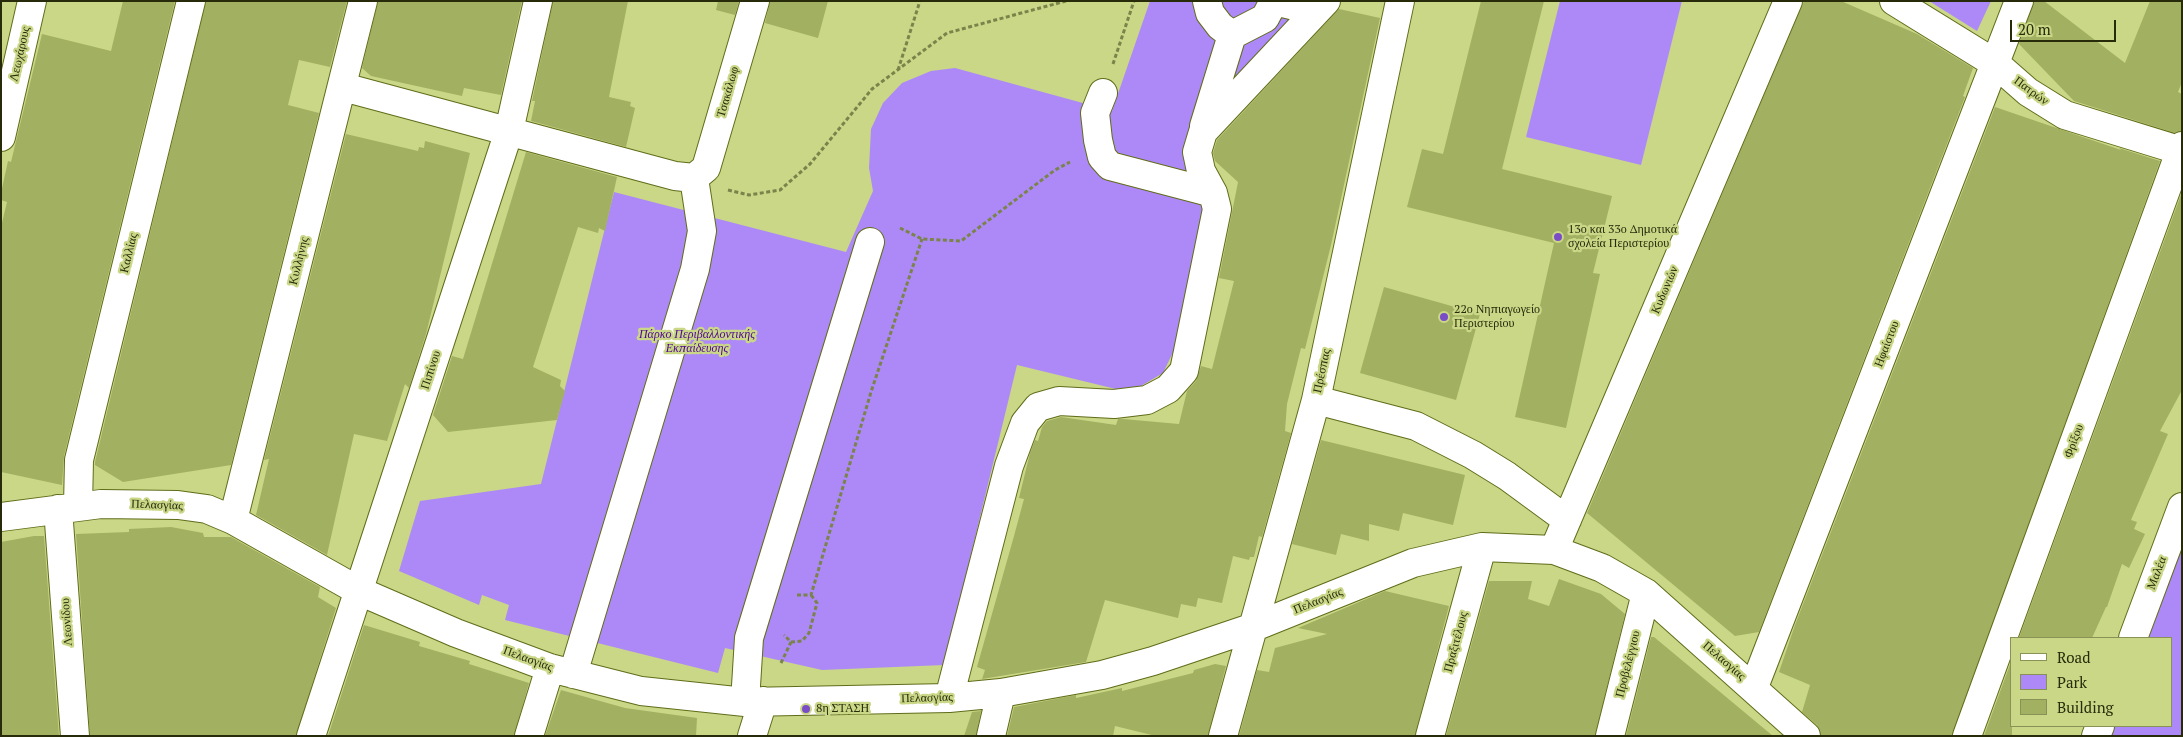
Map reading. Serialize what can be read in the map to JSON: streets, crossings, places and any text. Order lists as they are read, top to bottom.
{
  "streets": {
    "street": [
      "Λεωχάρους",
      "Πατρών",
      "Τσακάλωφ",
      "Καλλίας",
      "Κυλλήνης",
      "Κυδωνιών",
      "Ηφαίστου",
      "Πιπίνου",
      "Πρέσπας",
      "Φρίξου",
      "Πελασγίας",
      "Μαλέα",
      "Λεωνίδου",
      "Πραξιτέλους",
      "Προβελέγγιου"
    ]
  },
  "crossings": [
    ["Πατρών", "Ηφαίστου"],
    ["Πατρών", "Φρίξου"],
    ["Καλλίας", "Πελασγίας"],
    ["Καλλίας", "Λεωνίδου"],
    ["Κυλλήνης", "Πελασγίας"],
    ["Κυδωνιών", "Πελασγίας"],
    ["Ηφαίστου", "Πελασγίας"],
    ["Πιπίνου", "Πελασγίας"],
    ["Πρέσπας", "Πελασγίας"],
    ["Πελασγίας", "Λεωνίδου"],
    ["Πελασγίας", "Πραξιτέλους"],
    ["Πελασγίας", "Προβελέγγιου"]
  ],
  "parks": ["Πάρκο Περιβαλλοντικής Εκπαίδευσης"],
  "places": ["13ο και 33ο Δημοτικά σχολεία Περιστερίου", "22ο Νηπιαγωγείο Περιστερίου", "8η ΣΤΑΣΗ"],
  "legend": ["Road", "Park", "Building"],
  "scale_bar": "20 m"
}
